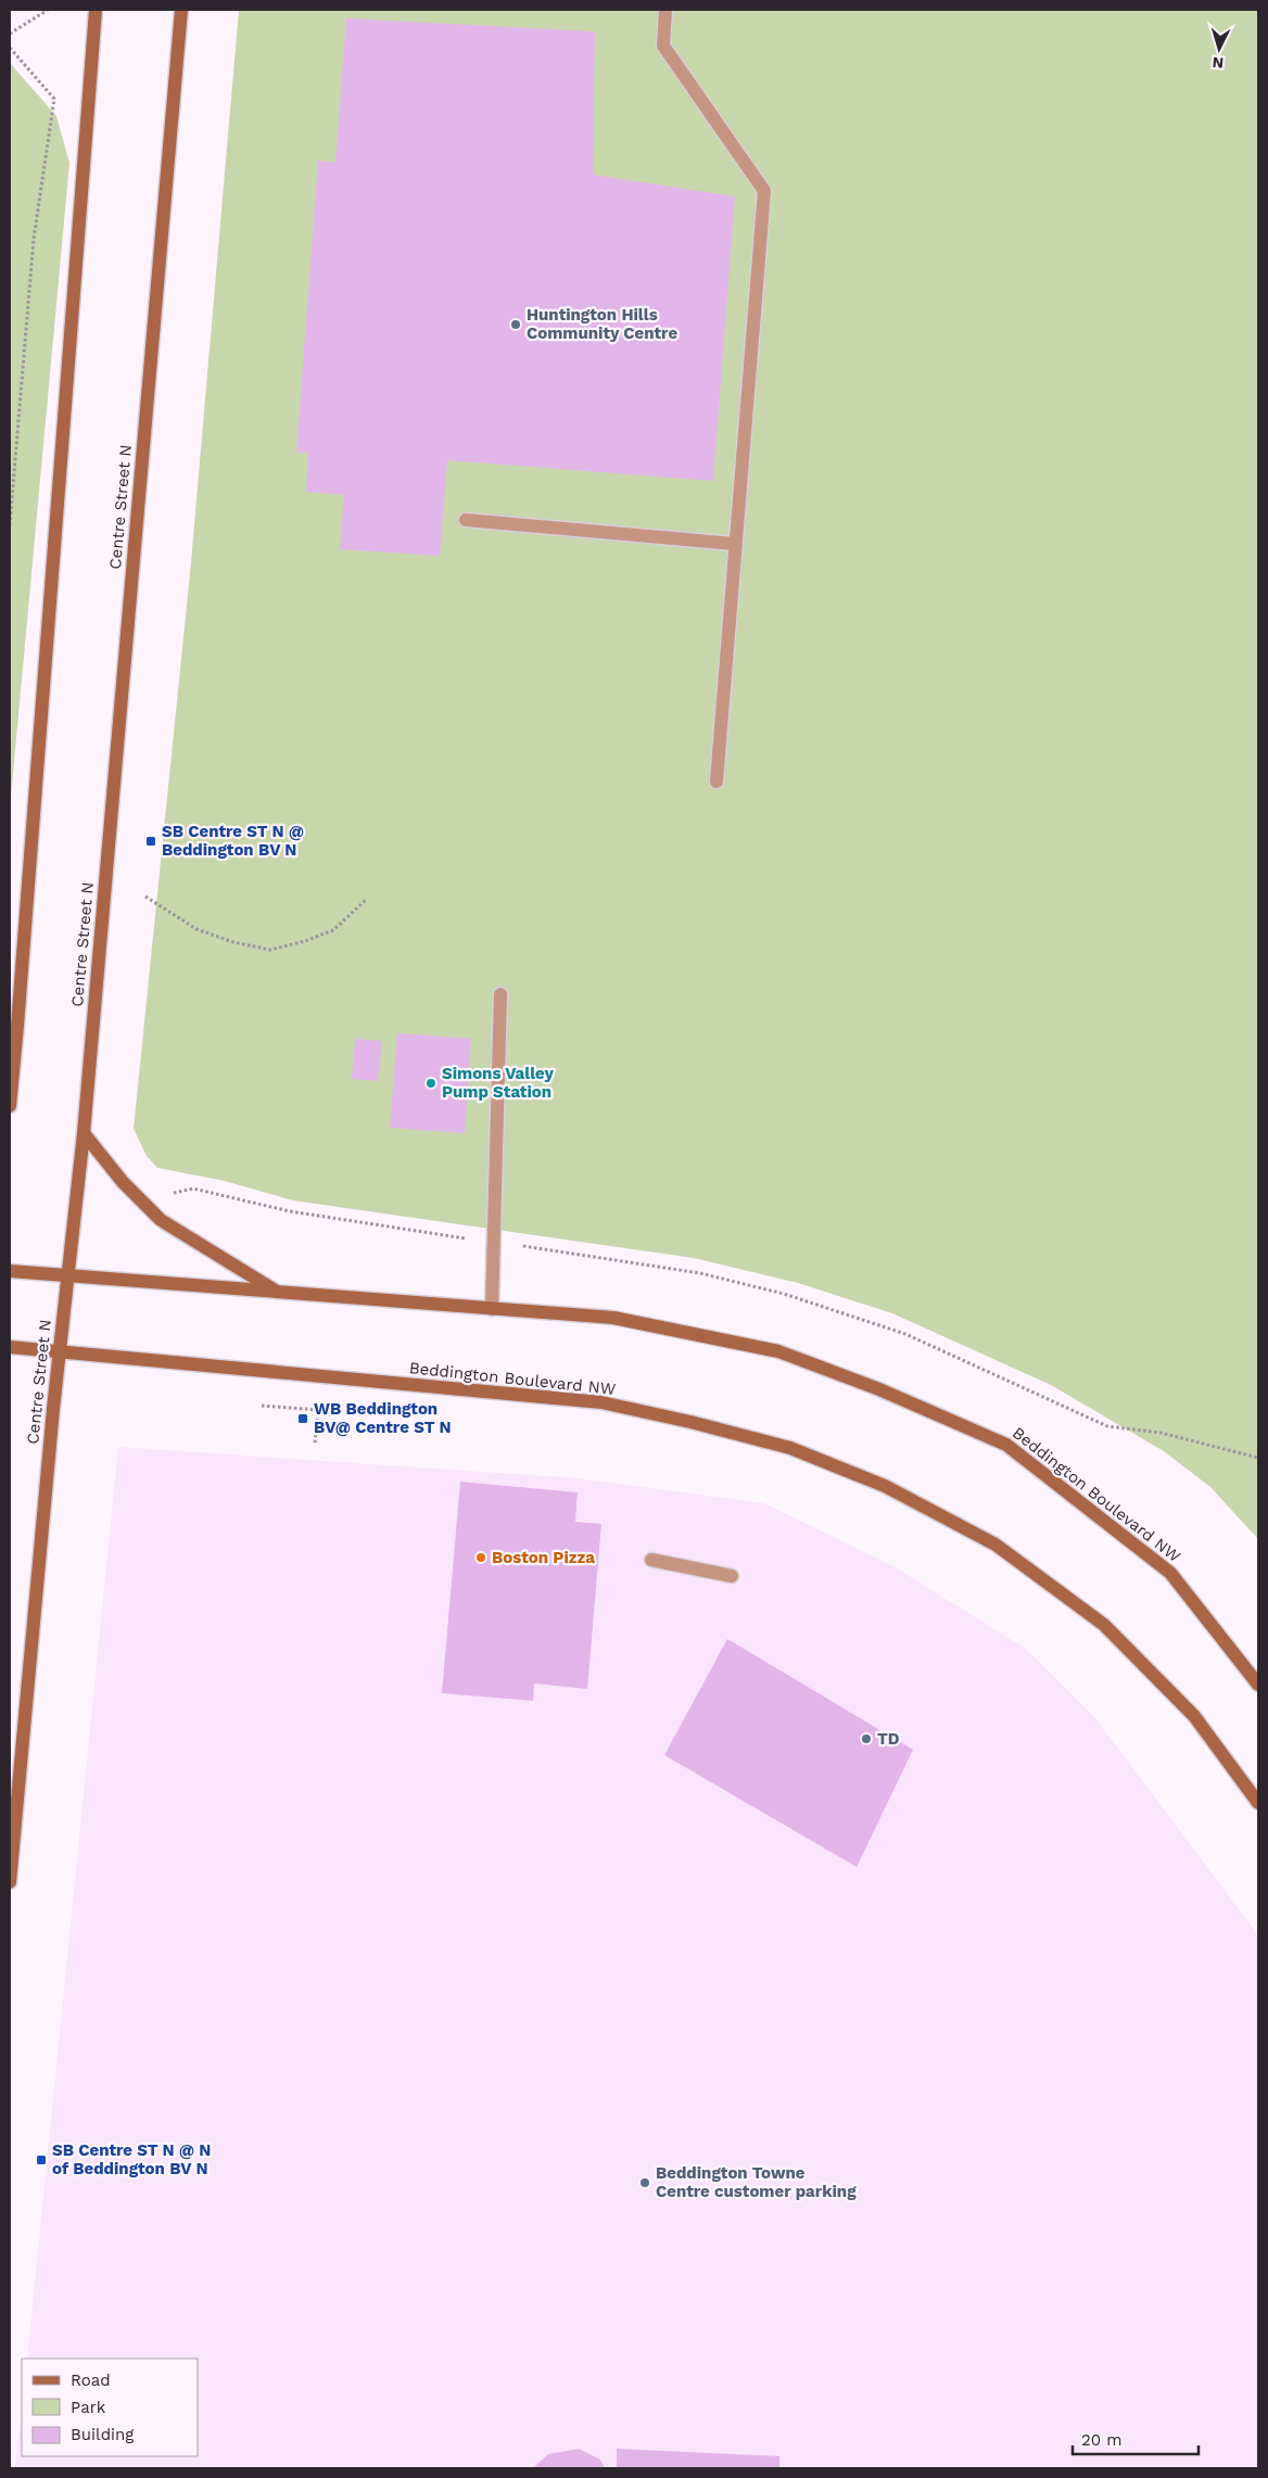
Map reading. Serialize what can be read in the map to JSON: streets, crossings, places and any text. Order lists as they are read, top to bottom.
{
  "streets": {
    "main road": ["Centre Street N", "Beddington Boulevard NW"]
  },
  "crossings": [
    ["Centre Street N", "Beddington Boulevard NW"]
  ],
  "places": {
    "other": [
      "Huntington Hills Community Centre",
      "Simons Valley Pump Station",
      "Boston Pizza",
      "TD",
      "Beddington Towne Centre customer parking"
    ],
    "transit": ["SB Centre ST N @ Beddington BV N", "WB Beddington BV@ Centre ST N", "SB Centre ST N @ N of Beddington BV N"]
  },
  "legend": ["Road", "Park", "Building"],
  "scale_bar": "20 m",
  "north": "bottom"
}
